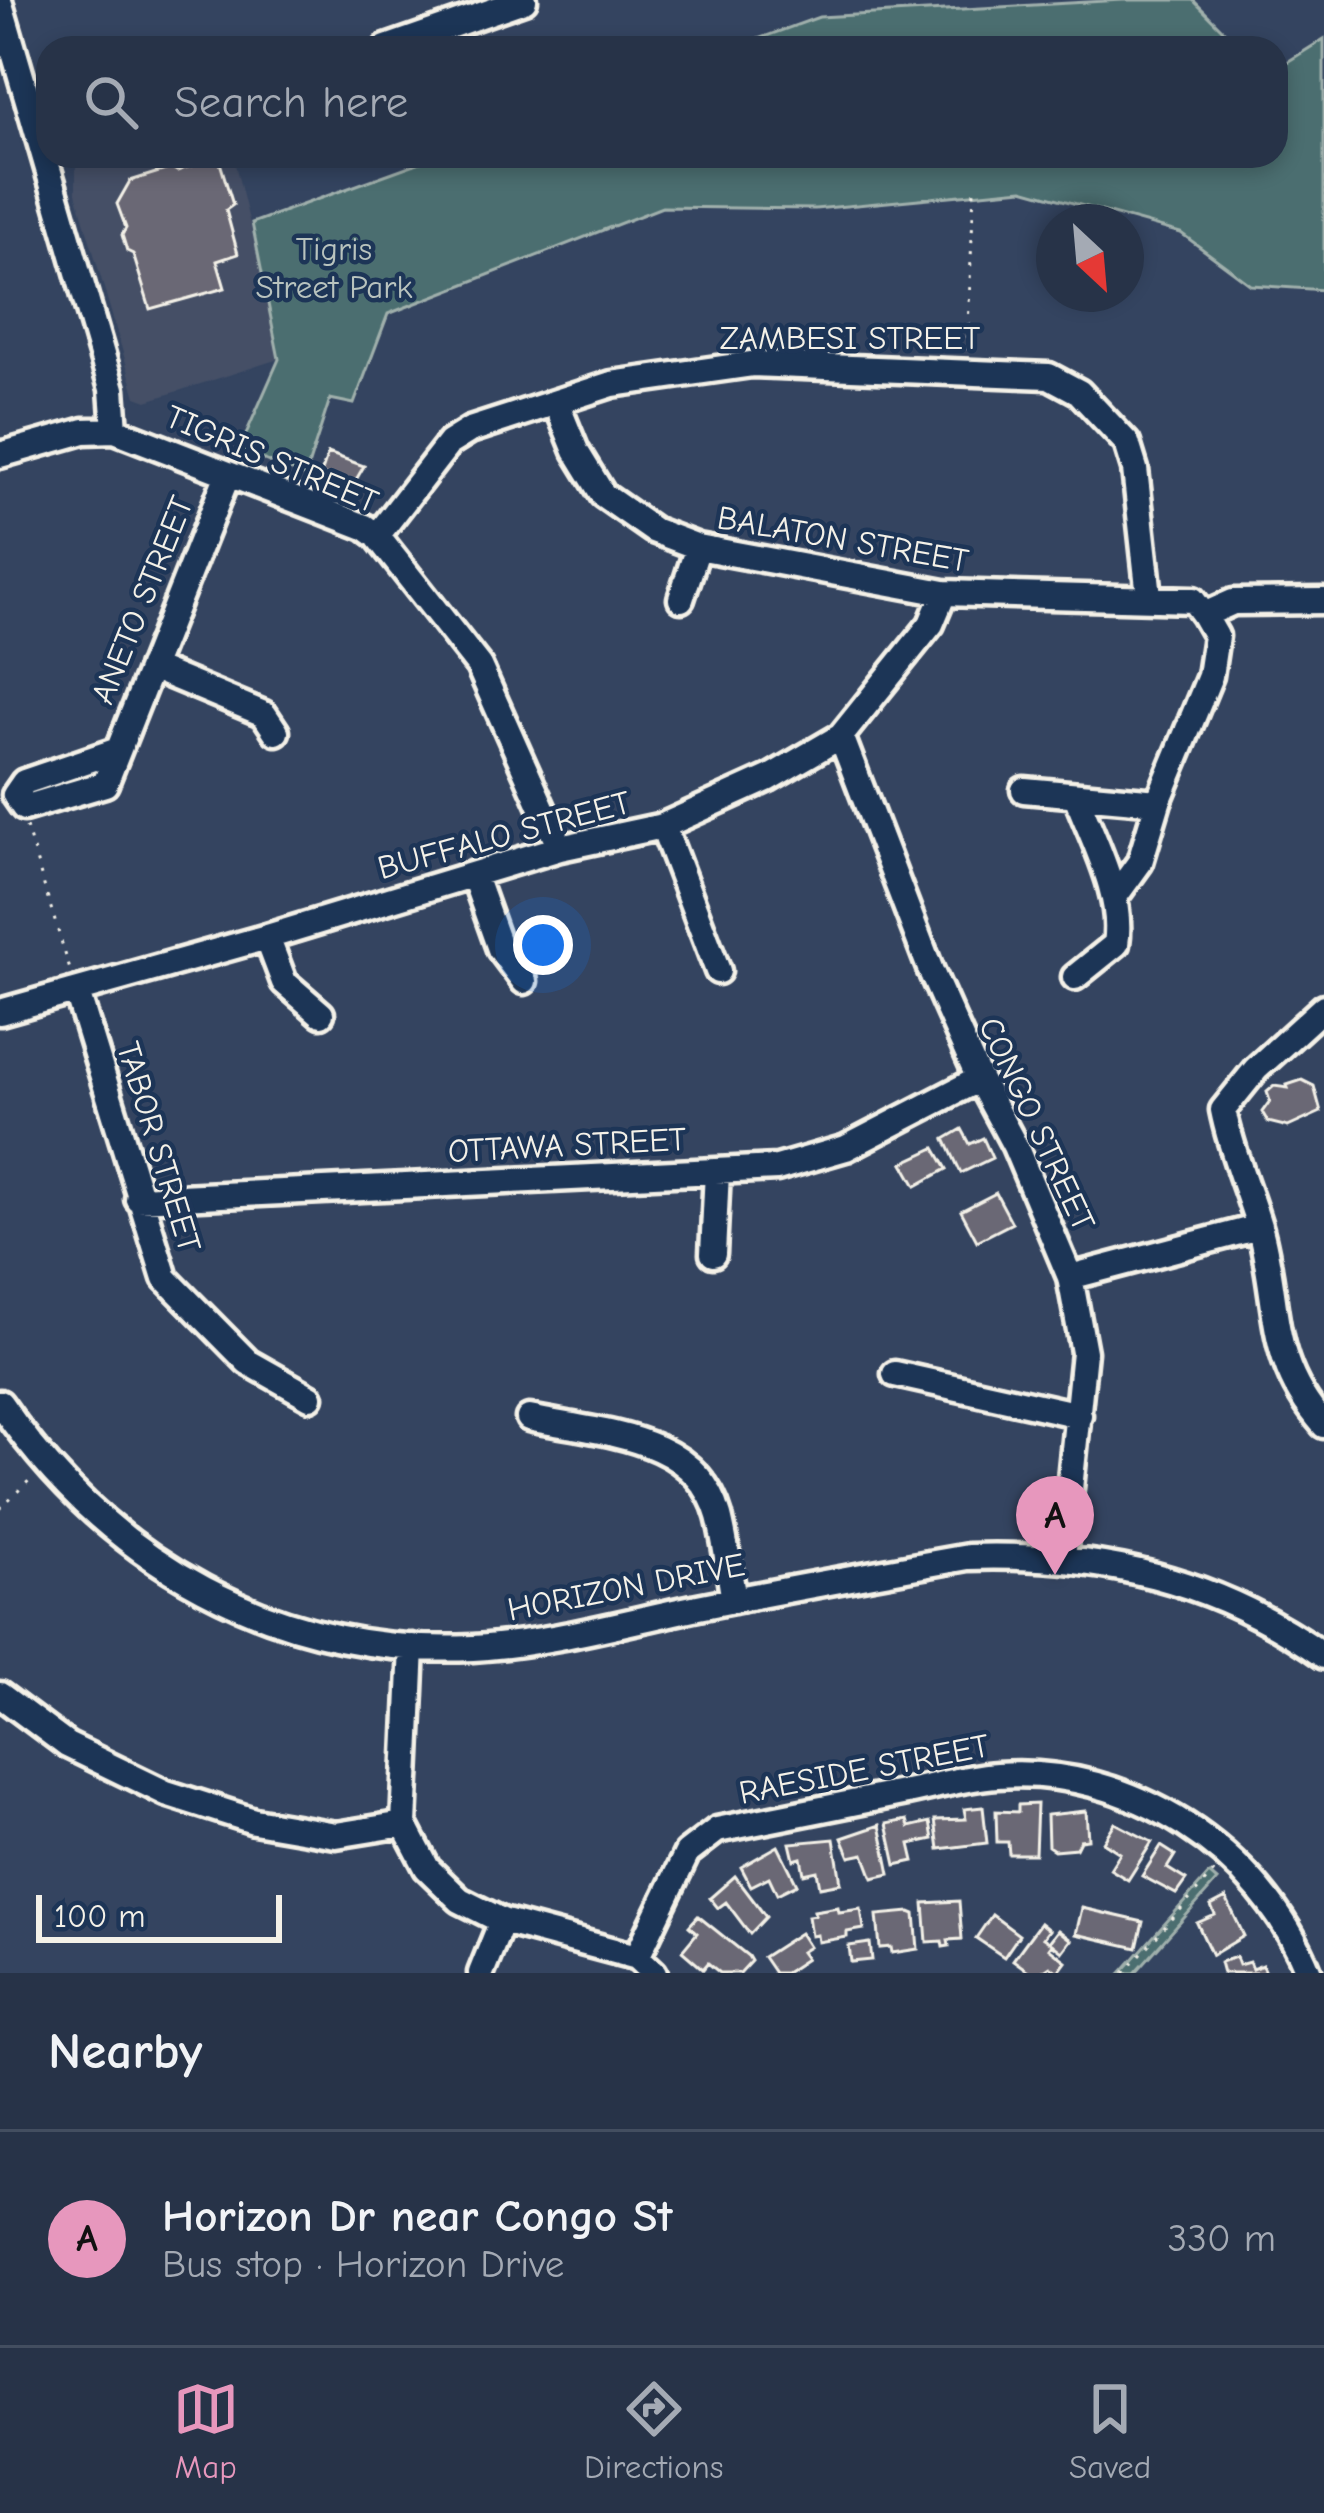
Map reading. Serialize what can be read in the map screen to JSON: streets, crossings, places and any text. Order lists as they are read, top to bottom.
{
  "streets": {
    "street": [
      "ZAMBESI STREET",
      "TIGRIS STREET",
      "BALATON STREET",
      "ANETO STREET",
      "BUFFALO STREET",
      "CONGO STREET",
      "OTTAWA STREET",
      "TABOR STREET",
      "HORIZON DRIVE",
      "RAESIDE STREET"
    ]
  },
  "crossings": [
    ["ZAMBESI STREET", "TIGRIS STREET"],
    ["ZAMBESI STREET", "BALATON STREET"],
    ["TIGRIS STREET", "ANETO STREET"],
    ["TIGRIS STREET", "BUFFALO STREET"],
    ["BALATON STREET", "BUFFALO STREET"],
    ["BUFFALO STREET", "CONGO STREET"],
    ["BUFFALO STREET", "TABOR STREET"],
    ["CONGO STREET", "OTTAWA STREET"],
    ["CONGO STREET", "HORIZON DRIVE"],
    ["OTTAWA STREET", "TABOR STREET"]
  ],
  "parks": ["Tigris Street Park"],
  "scale_bar": "100 m",
  "north": "bottom right",
  "page": {
    "search": "Search here",
    "pins": "A",
    "scale": "100 m",
    "heading": "Nearby",
    "list": [
      {
        "mark": "A",
        "name": "Horizon Dr near Congo St",
        "note": "Bus stop · Horizon Drive",
        "value": "330 m"
      }
    ],
    "nav": ["Map", "Directions", "Saved"]
  }
}
